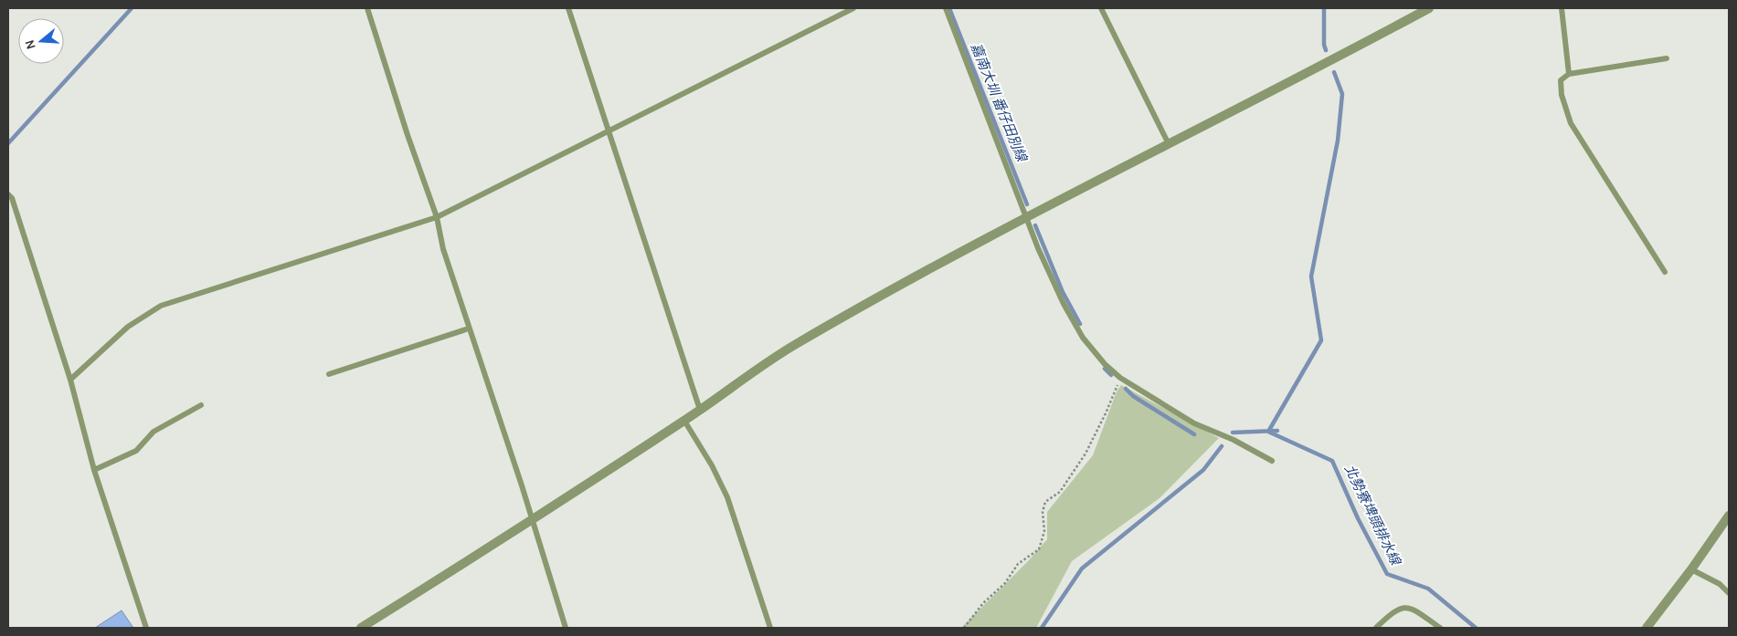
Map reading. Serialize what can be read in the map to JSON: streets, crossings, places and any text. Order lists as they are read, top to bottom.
{
  "water": ["嘉南大圳 番仔田別線", "北勢寮埤頭排水線"],
  "north": "left"
}
